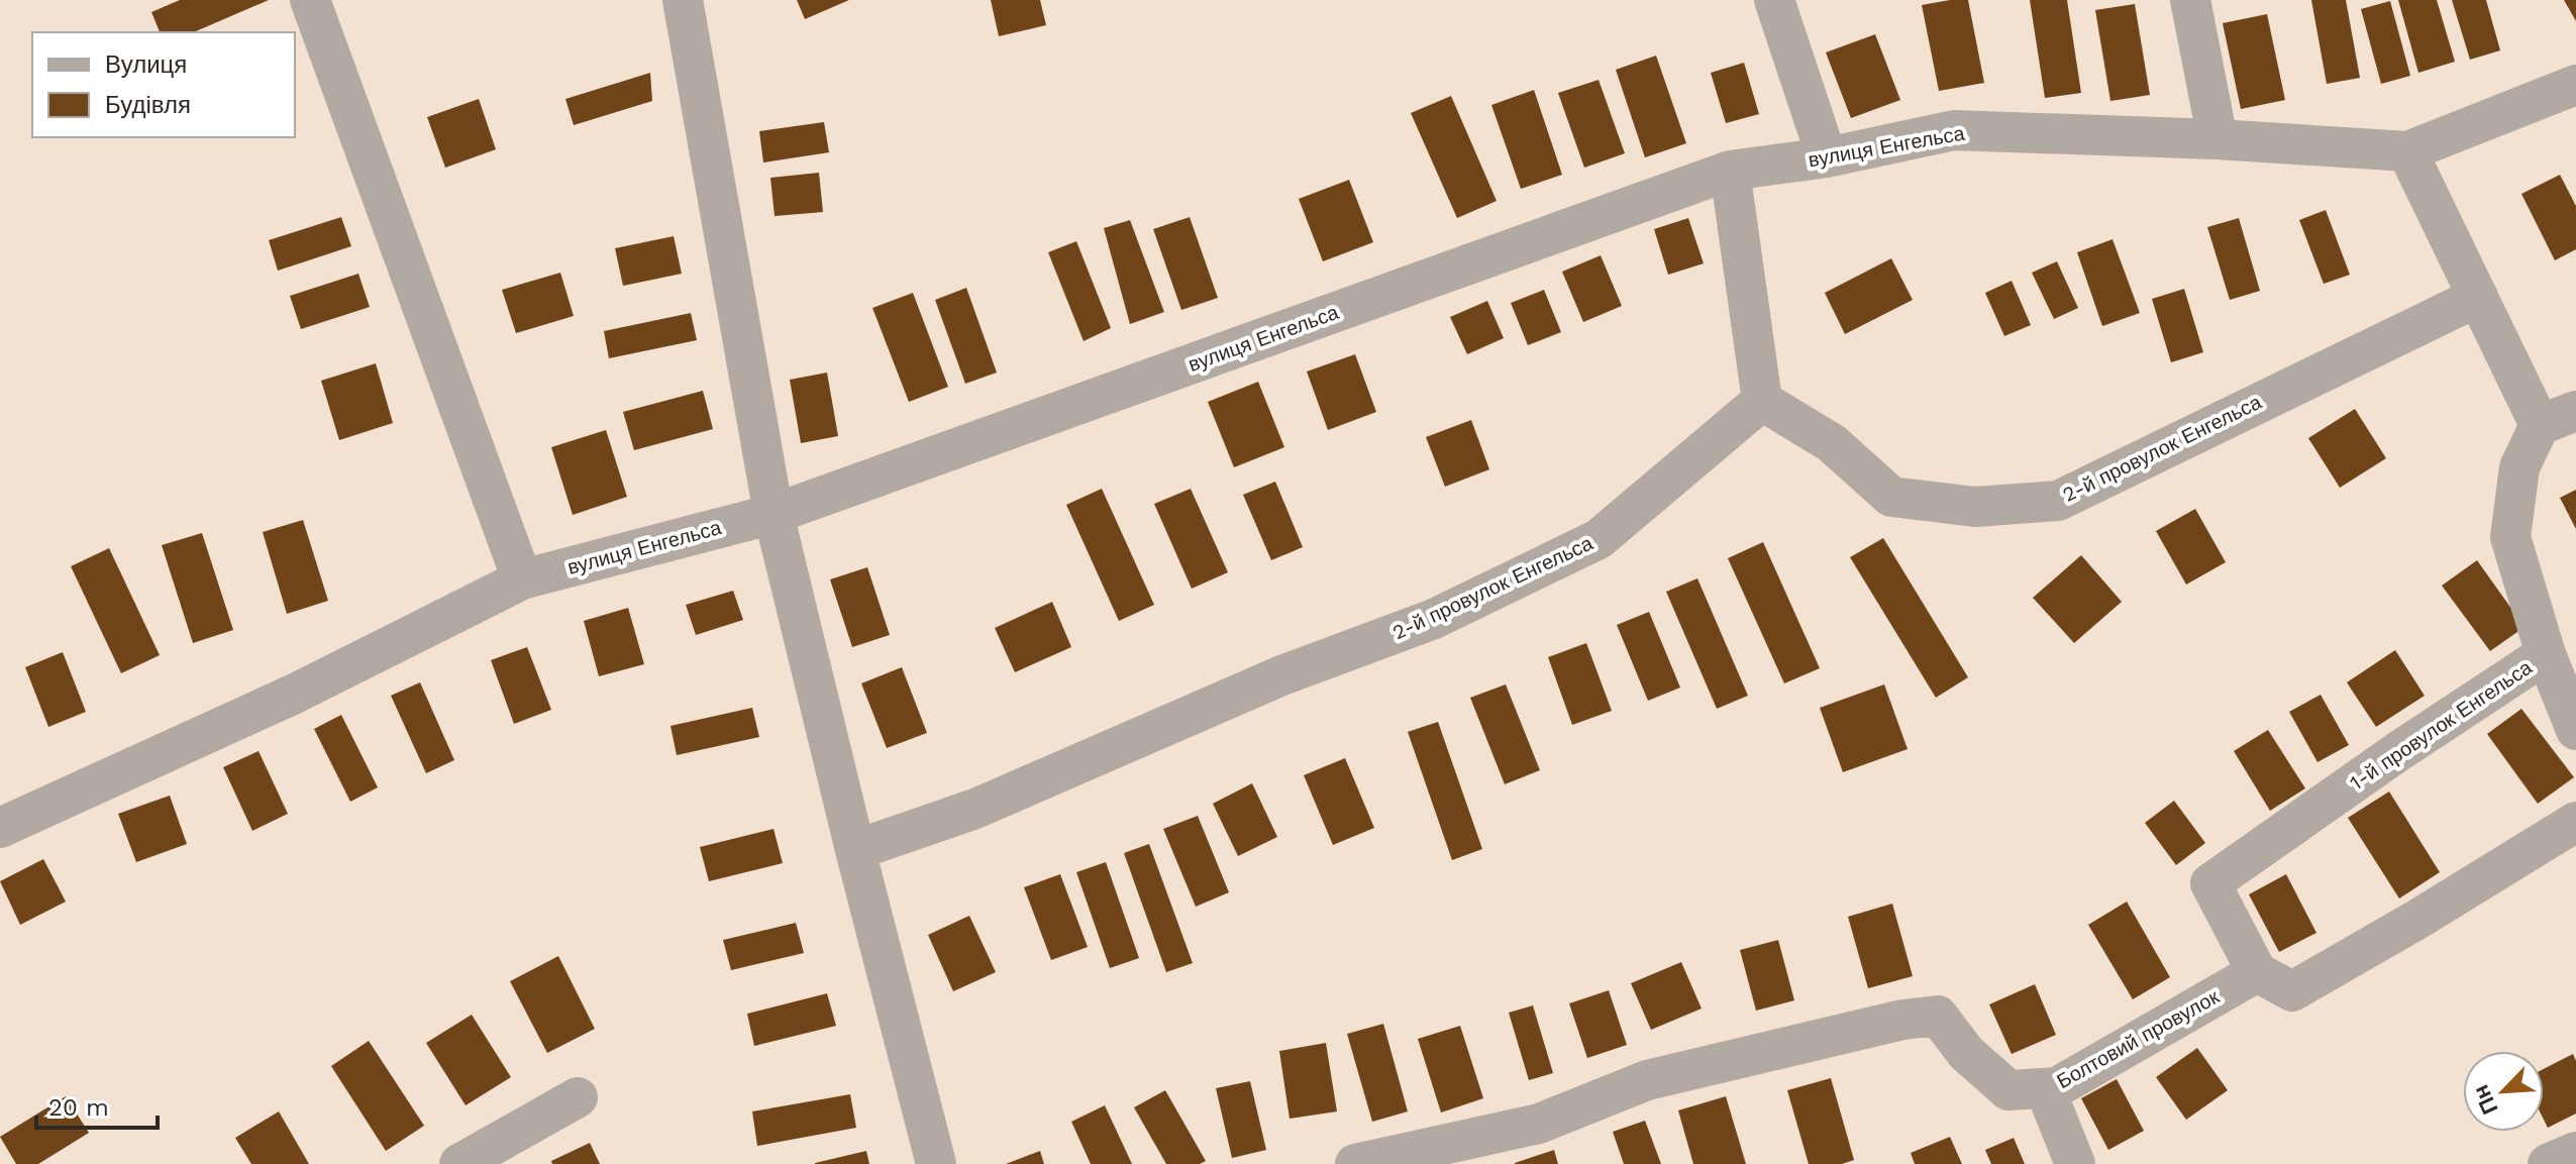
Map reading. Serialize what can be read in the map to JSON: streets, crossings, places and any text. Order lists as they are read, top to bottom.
{
  "streets": {
    "street": [
      "вулиця Енгельса",
      "2-й провулок Енгельса",
      "1-й провулок Енгельса",
      "Болтовий провулок"
    ]
  },
  "crossings": [
    ["1-й провулок Енгельса", "Болтовий провулок"]
  ],
  "legend": ["Вулиця", "Будівля"],
  "scale_bar": "20 m",
  "north": "bottom left"
}
